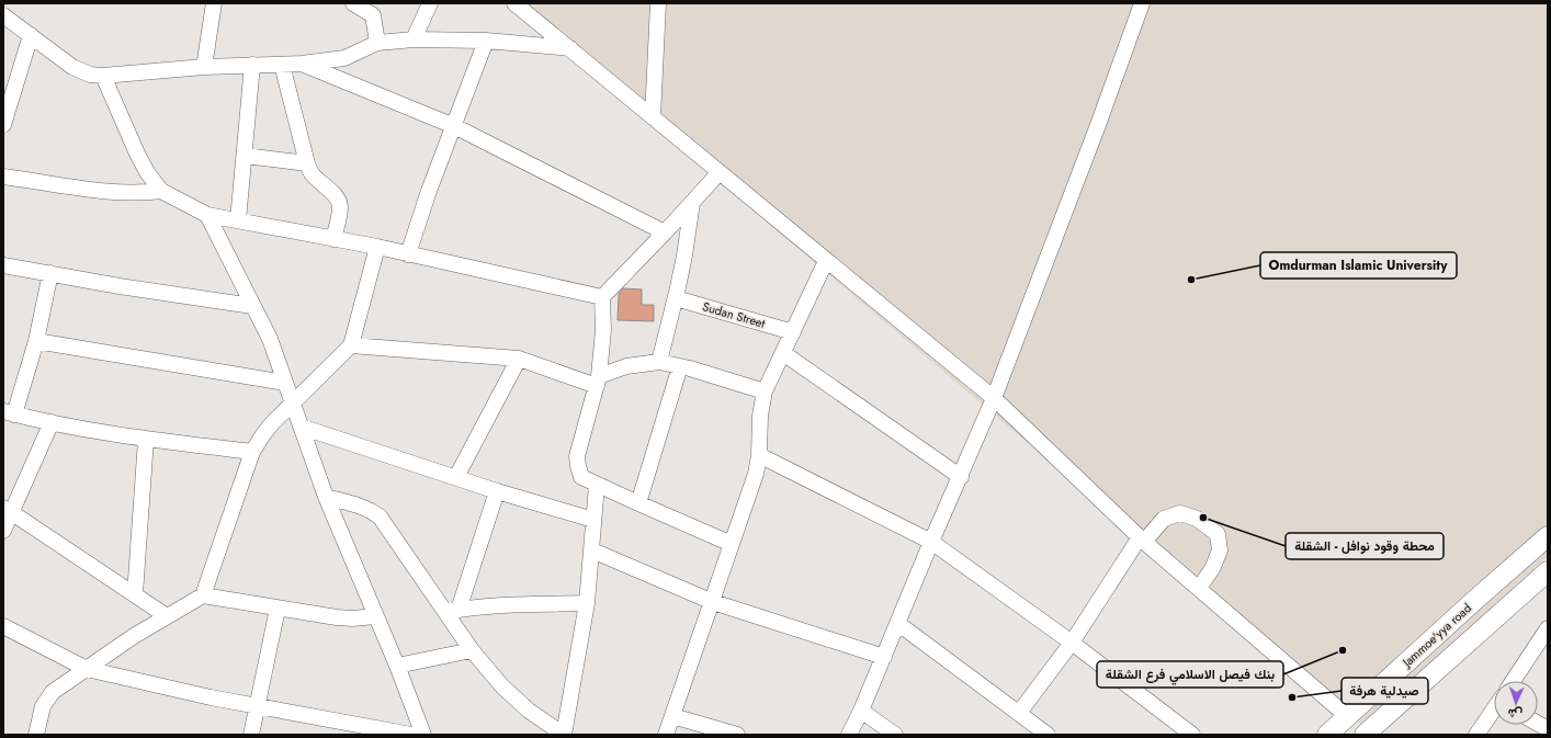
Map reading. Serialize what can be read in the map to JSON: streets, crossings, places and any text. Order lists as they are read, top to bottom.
{
  "streets": {
    "main road": ["Jammoe'yya road"],
    "street": ["Sudan Street"]
  },
  "places": [
    "Omdurman Islamic University",
    "محطة وقود نوافل - الشقلة",
    "بنك فيصل الاسلامي فرع الشقلة",
    "صيدلية هرفة"
  ],
  "north": "bottom"
}
